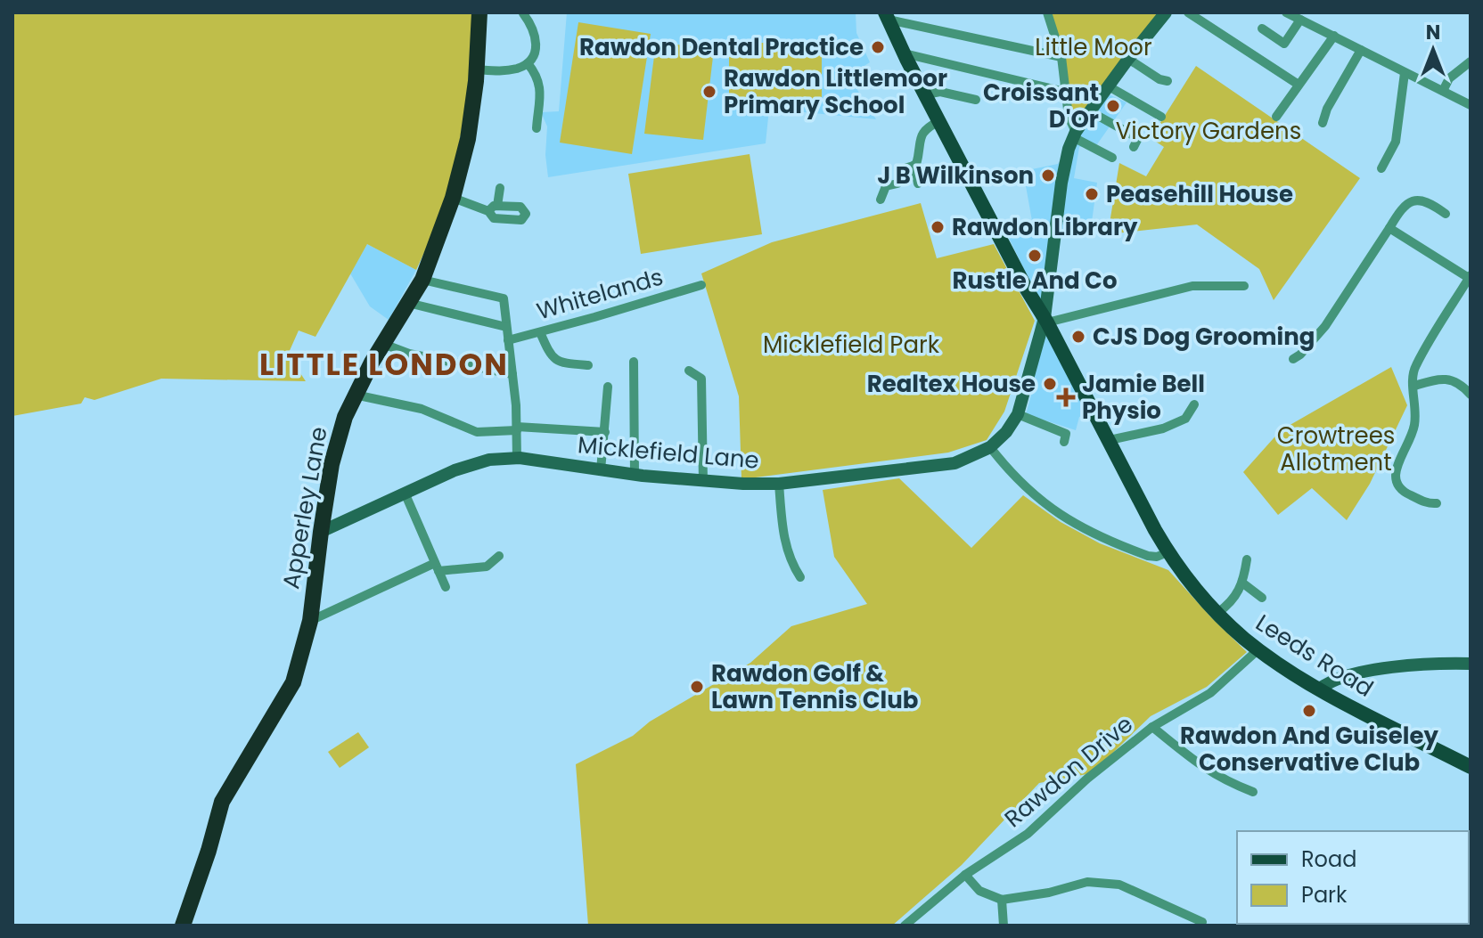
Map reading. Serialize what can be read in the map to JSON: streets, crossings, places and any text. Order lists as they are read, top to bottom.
{
  "streets": {
    "highway": ["Apperley Lane"],
    "main road": ["Micklefield Lane", "Leeds Road"],
    "street": ["Whitelands", "Rawdon Drive"]
  },
  "crossings": [
    ["Micklefield Lane", "Apperley Lane"],
    ["Micklefield Lane", "Leeds Road"],
    ["Leeds Road", "Rawdon Drive"]
  ],
  "districts": ["LITTLE LONDON"],
  "parks": [
    "Little Moor",
    "Victory Gardens",
    "Micklefield Park",
    "Crowtrees Allotment"
  ],
  "places": {
    "other": [
      "Rawdon Dental Practice",
      "Rawdon Littlemoor Primary School",
      "Croissant D'Or",
      "J B Wilkinson",
      "Peasehill House",
      "Rawdon Library",
      "Rustle And Co",
      "CJS Dog Grooming",
      "Realtex House",
      "Rawdon Golf & Lawn Tennis Club",
      "Rawdon And Guiseley Conservative Club"
    ],
    "health": ["Jamie Bell Physio"]
  },
  "legend": ["Road", "Park"],
  "north": "top"
}
